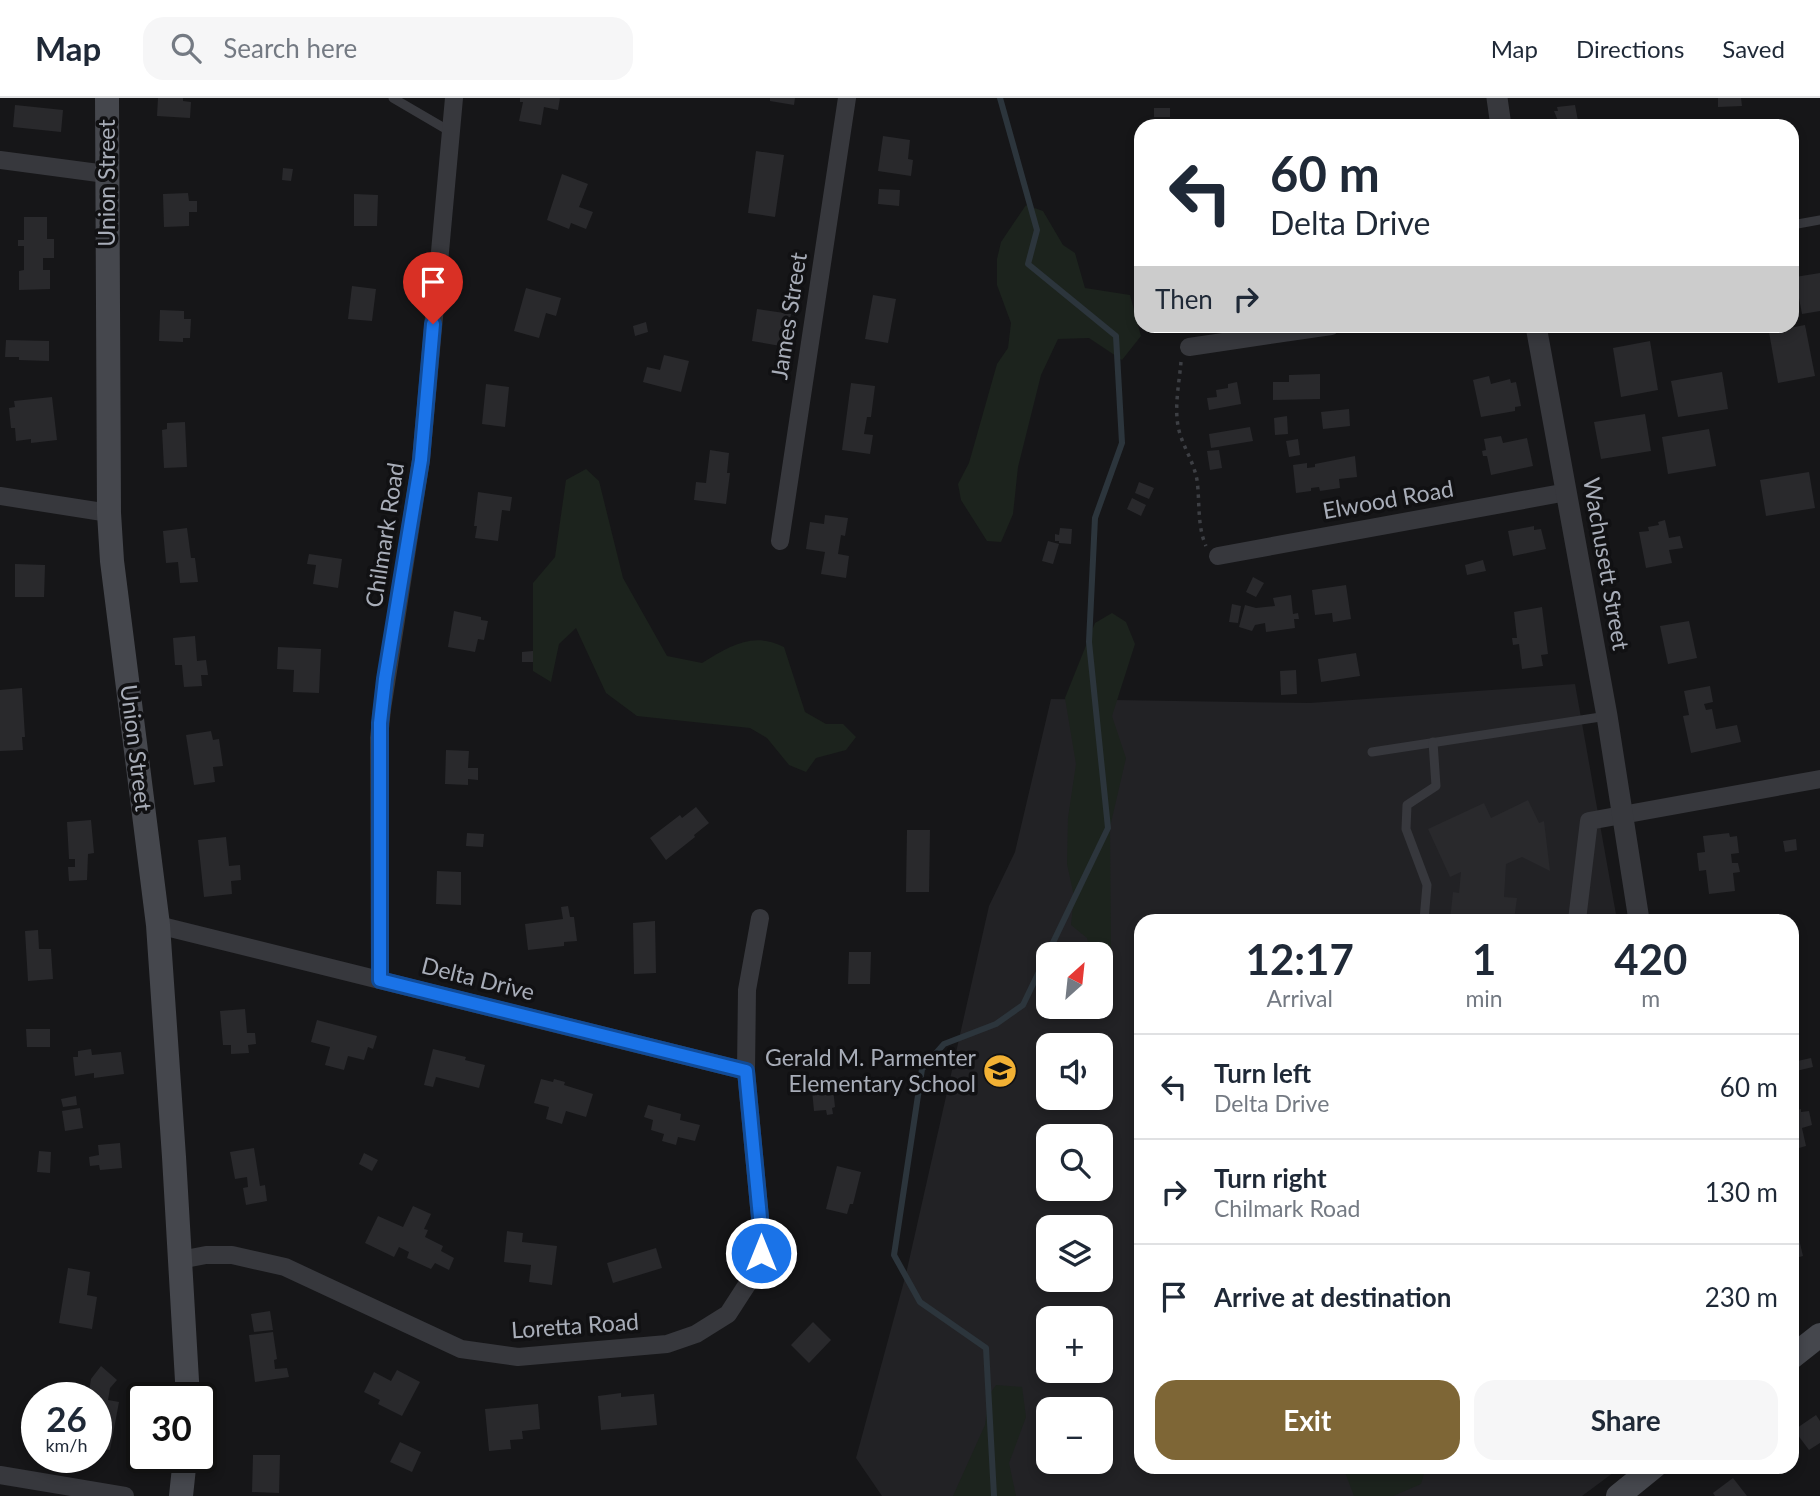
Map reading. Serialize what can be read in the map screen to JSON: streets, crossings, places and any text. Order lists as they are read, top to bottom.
{
  "streets": {
    "main road": ["Union Street"],
    "street": [
      "James Street",
      "Elwood Road",
      "Chilmark Road",
      "Wachusett Street",
      "Delta Drive",
      "Loretta Road"
    ]
  },
  "crossings": [
    ["Union Street", "Delta Drive"],
    ["Union Street", "Loretta Road"],
    ["Elwood Road", "Wachusett Street"],
    ["Chilmark Road", "Delta Drive"],
    ["Delta Drive", "Loretta Road"]
  ],
  "places": {
    "school or university": ["Gerald M. Parmenter Elementary School"]
  },
  "north": "top right",
  "page": {
    "header": "Map",
    "search": "Search here",
    "nav": ["Map", "Directions", "Saved"],
    "turn": ["60 m", "Delta Drive"],
    "then": "Then",
    "eta": [
      "12:17",
      "Arrival",
      "1",
      "min",
      "420",
      "m"
    ],
    "map_buttons": ["+", "−"],
    "list": [
      {
        "name": "Turn left",
        "note": "Delta Drive",
        "value": "60 m"
      },
      {
        "name": "Turn right",
        "note": "Chilmark Road",
        "value": "130 m"
      },
      {
        "name": "Arrive at destination",
        "value": "230 m"
      }
    ],
    "buttons": ["Exit", "Share"],
    "speed": "26 km/h",
    "limit": "30"
  }
}
